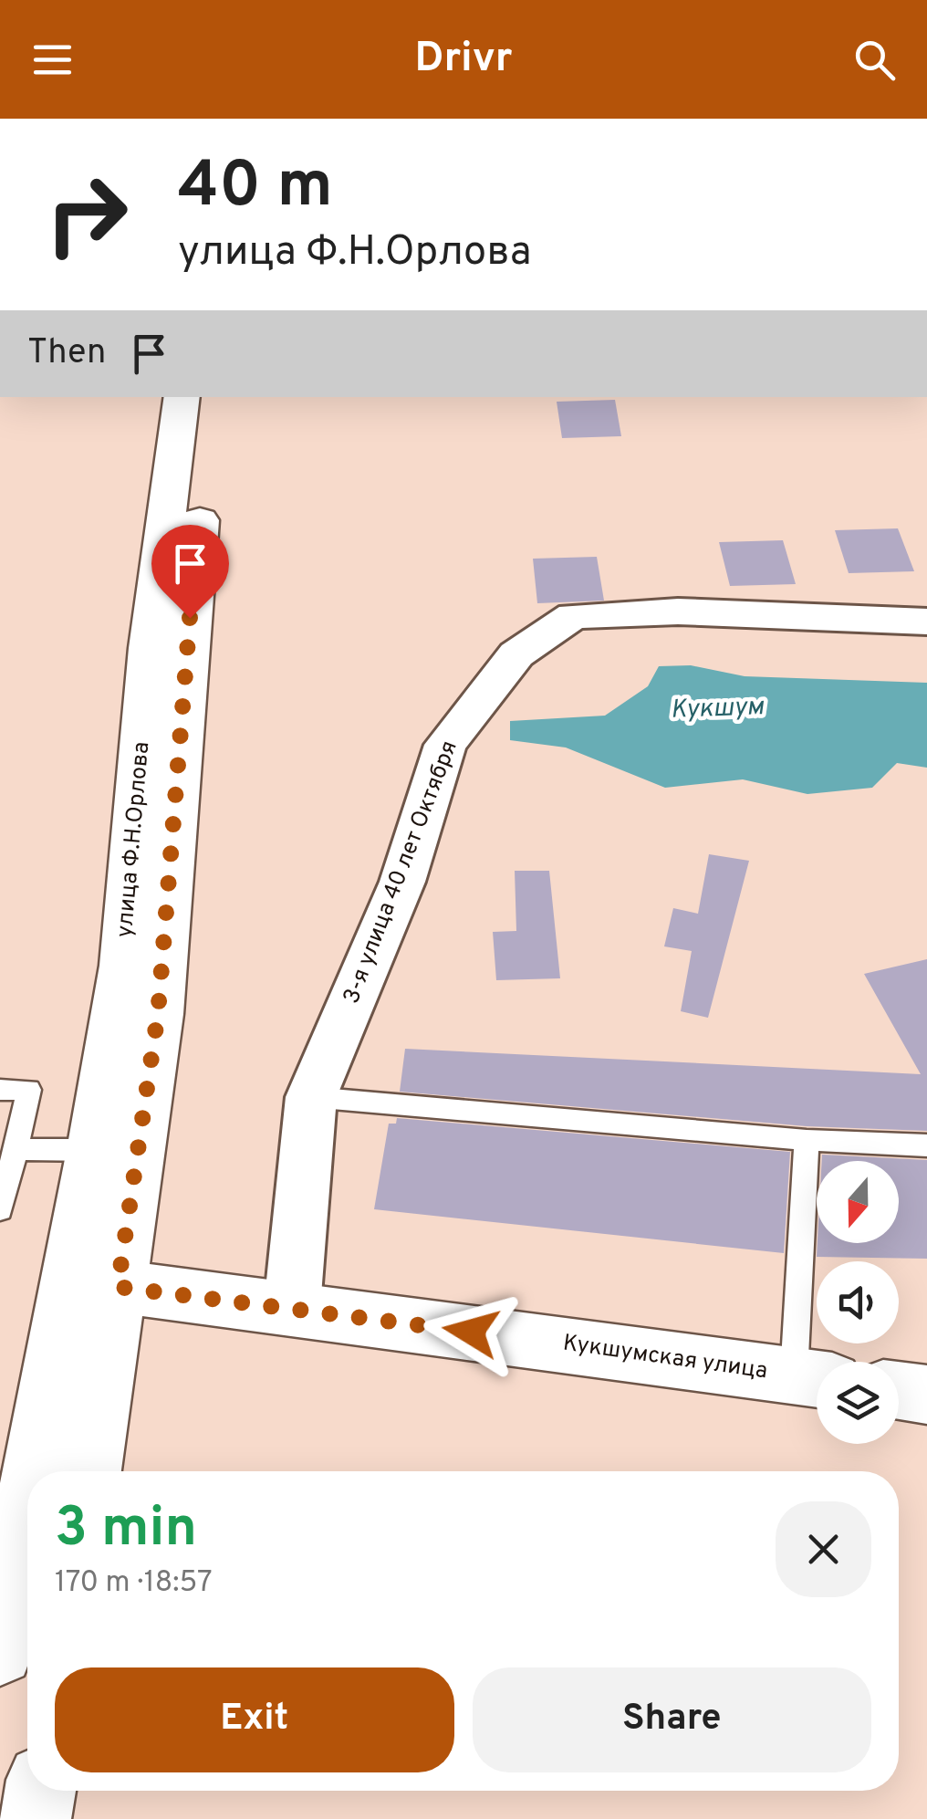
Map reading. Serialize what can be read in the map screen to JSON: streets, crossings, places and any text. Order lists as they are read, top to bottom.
{
  "streets": {
    "main road": ["улица Ф.Н.Орлова", "Кукшумская улица"],
    "street": ["3-я улица 40 лет Октября"]
  },
  "crossings": [
    ["улица Ф.Н.Орлова", "Кукшумская улица"],
    ["3-я улица 40 лет Октября", "Кукшумская улица"]
  ],
  "water": ["Кукшум"],
  "north": "bottom",
  "page": {
    "header": "Drivr",
    "turn": ["40 m", "улица Ф.Н.Орлова"],
    "then": "Then",
    "heading": ["3 min", "170 m · 18:57"],
    "buttons": ["Exit", "Share"]
  }
}
